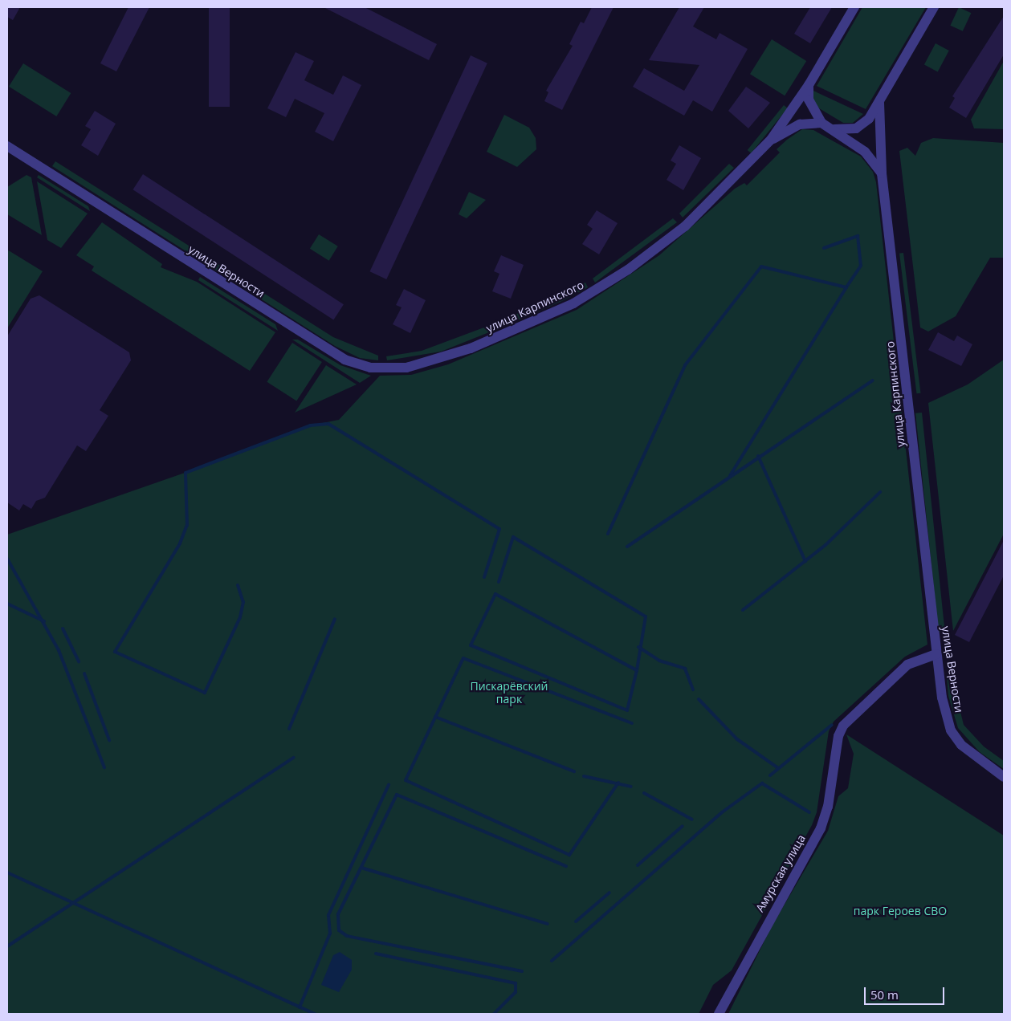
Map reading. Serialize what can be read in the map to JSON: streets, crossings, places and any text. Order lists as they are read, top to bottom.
{
  "streets": {
    "street": ["улица Верности", "улица Карпинского", "Амурская улица"]
  },
  "crossings": [
    ["улица Верности", "улица Карпинского"],
    ["улица Верности", "Амурская улица"]
  ],
  "parks": ["Пискарёвский парк", "парк Героев СВО"],
  "scale_bar": "50 m"
}
